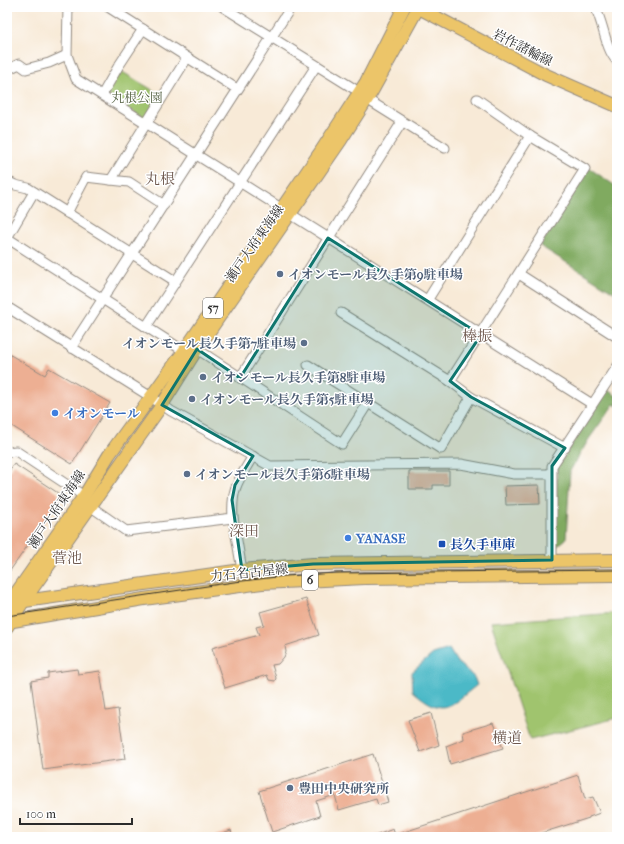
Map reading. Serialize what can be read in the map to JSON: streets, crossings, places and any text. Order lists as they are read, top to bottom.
{
  "streets": {
    "main road": [
      "岩作諸輪線",
      "瀬戸大府東海線",
      "57",
      "力石名古屋線",
      "6"
    ]
  },
  "crossings": [
    ["岩作諸輪線", "瀬戸大府東海線"],
    ["瀬戸大府東海線", "力石名古屋線"]
  ],
  "districts": [
    "丸根",
    "棒振",
    "深田",
    "菅池",
    "横道"
  ],
  "parks": ["丸根公園"],
  "places": {
    "other": [
      "イオンモール長久手第9駐車場",
      "イオンモール長久手第7駐車場",
      "イオンモール長久手第8駐車場",
      "イオンモール長久手第5駐車場",
      "イオンモール",
      "イオンモール長久手第6駐車場",
      "YANASE",
      "豊田中央研究所"
    ],
    "transit": ["長久手車庫"]
  },
  "scale_bar": "100 m"
}
